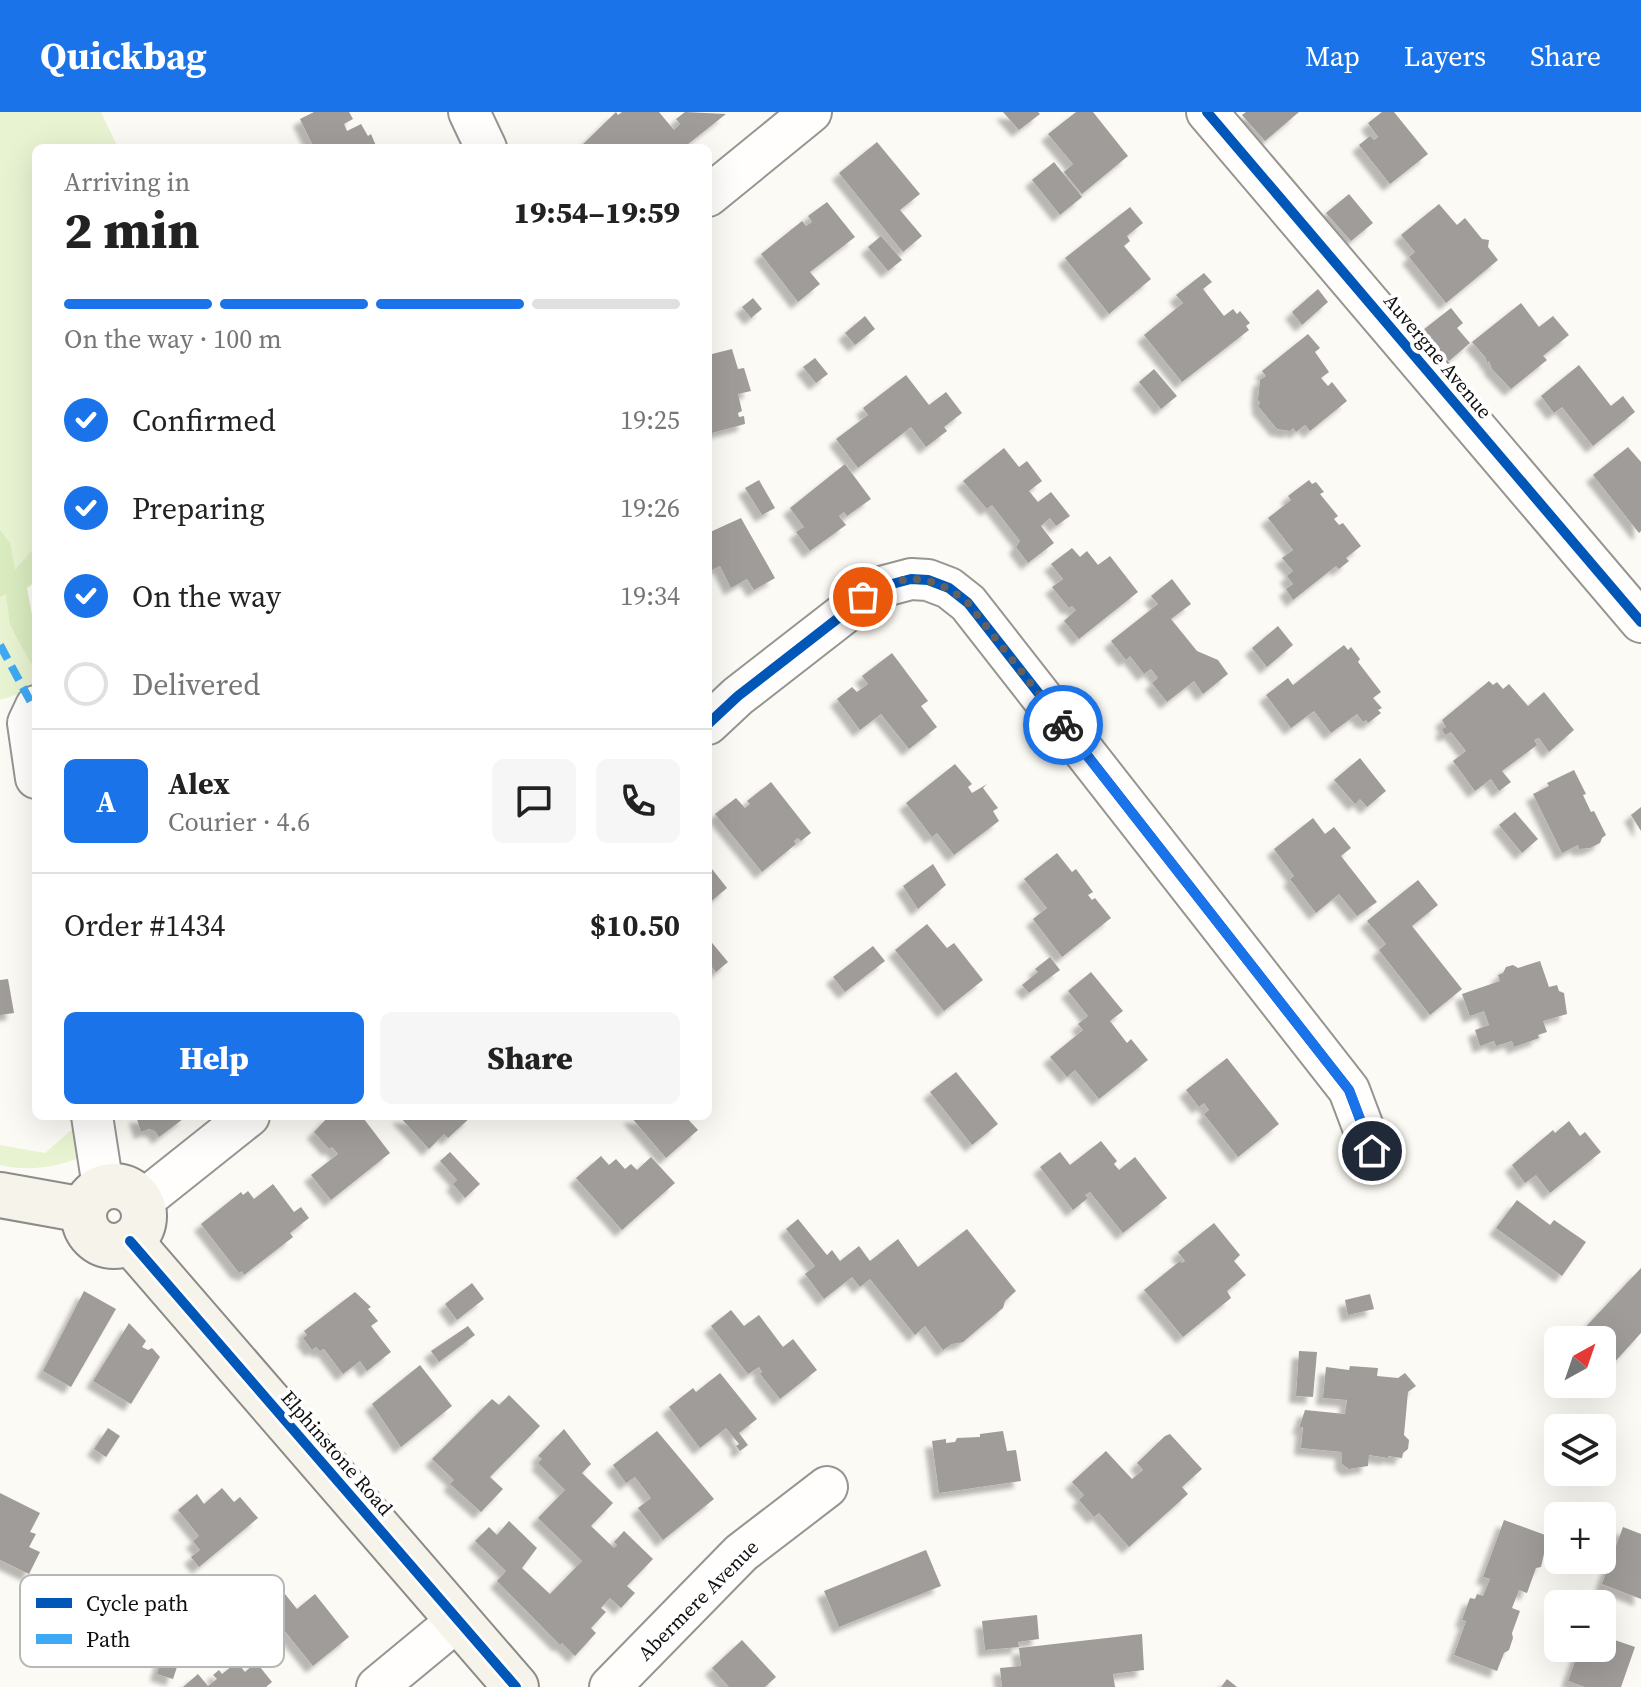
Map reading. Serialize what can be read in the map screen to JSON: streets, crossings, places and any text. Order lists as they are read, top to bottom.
{
  "streets": {
    "street": ["Auvergne Avenue", "Elphinstone Road", "Abermere Avenue"]
  },
  "legend": ["Cycle path", "Path"],
  "north": "top right",
  "page": {
    "header": "Quickbag",
    "nav": ["Map", "Layers", "Share"],
    "heading": ["2 min", "Arriving in", "19:54–19:59"],
    "panel": [
      "Alex",
      "Courier · 4.6",
      "Order #1434",
      "$10.50"
    ],
    "bar": "On the way · 100 m",
    "list": [
      ["Confirmed", "19:25"],
      ["Preparing", "19:26"],
      ["On the way", "19:34"],
      "Delivered"
    ],
    "round": "A",
    "buttons": ["Help", "Share"],
    "map_buttons": ["+", "−"]
  }
}
